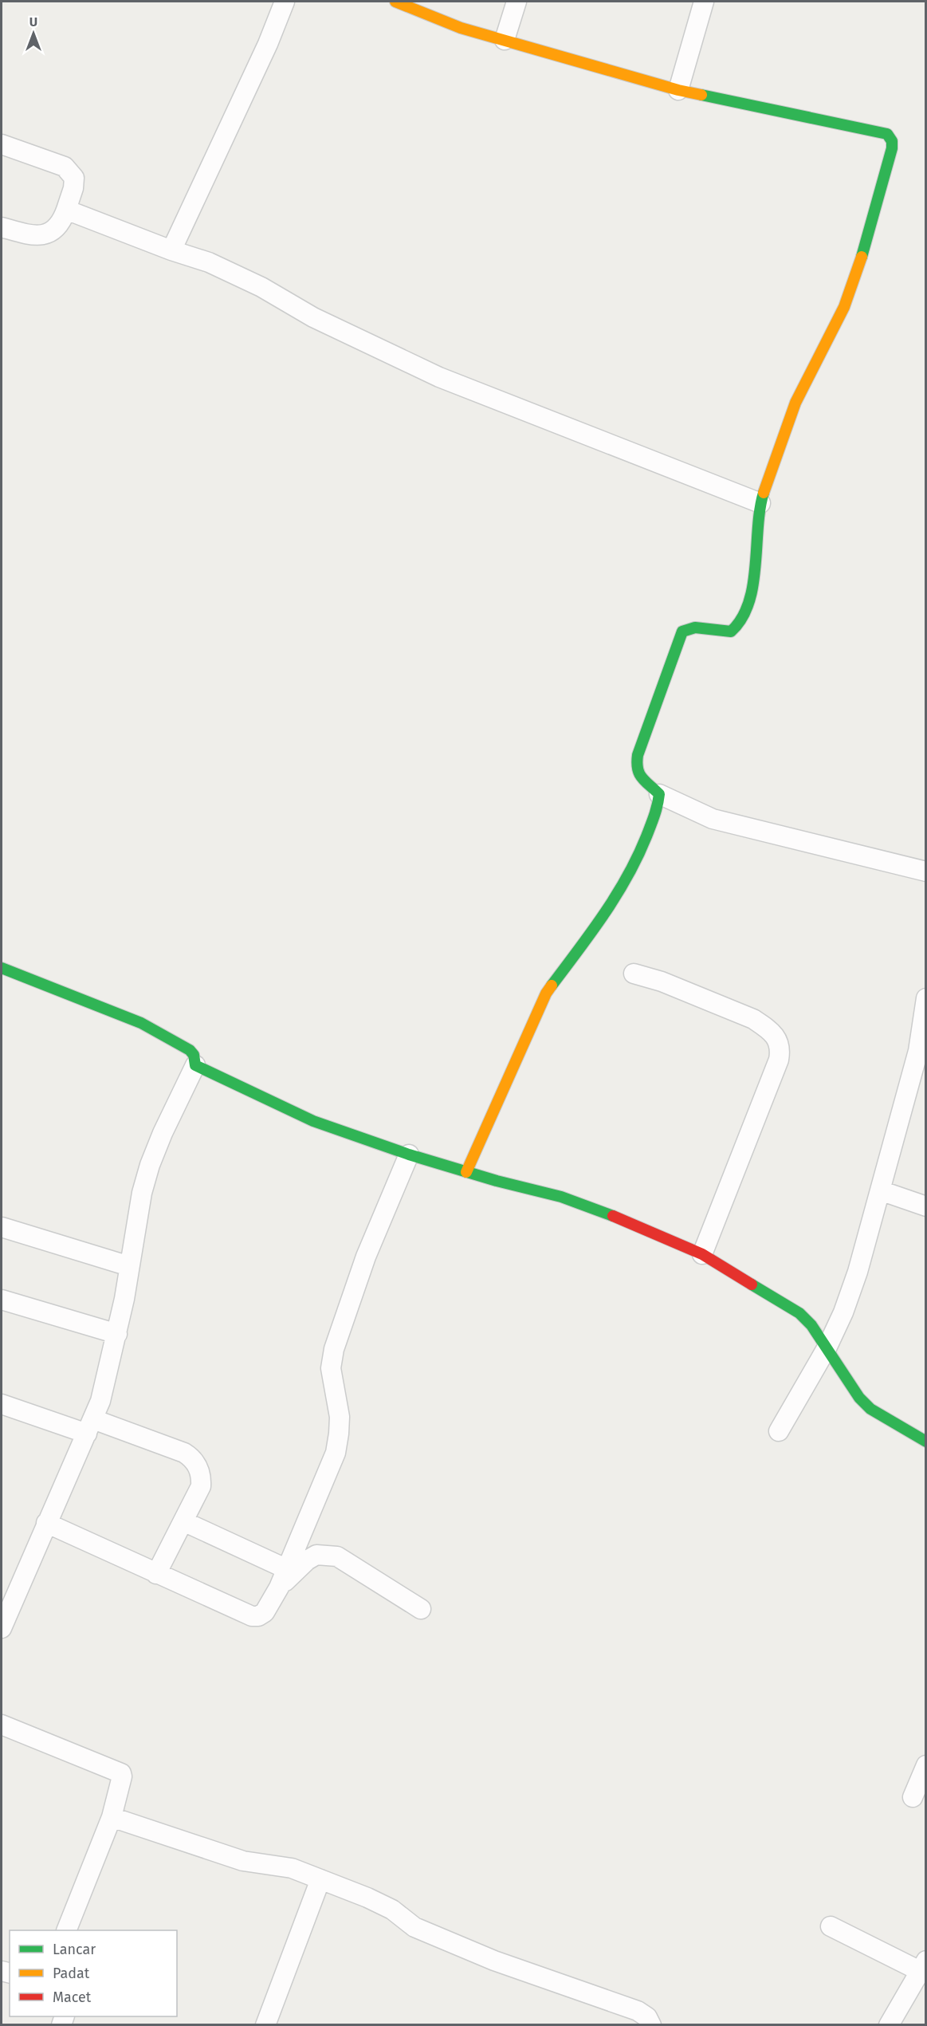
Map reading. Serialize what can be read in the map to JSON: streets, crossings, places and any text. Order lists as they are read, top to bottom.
{
  "legend": ["Lancar", "Padat", "Macet"],
  "north": "top"
}
